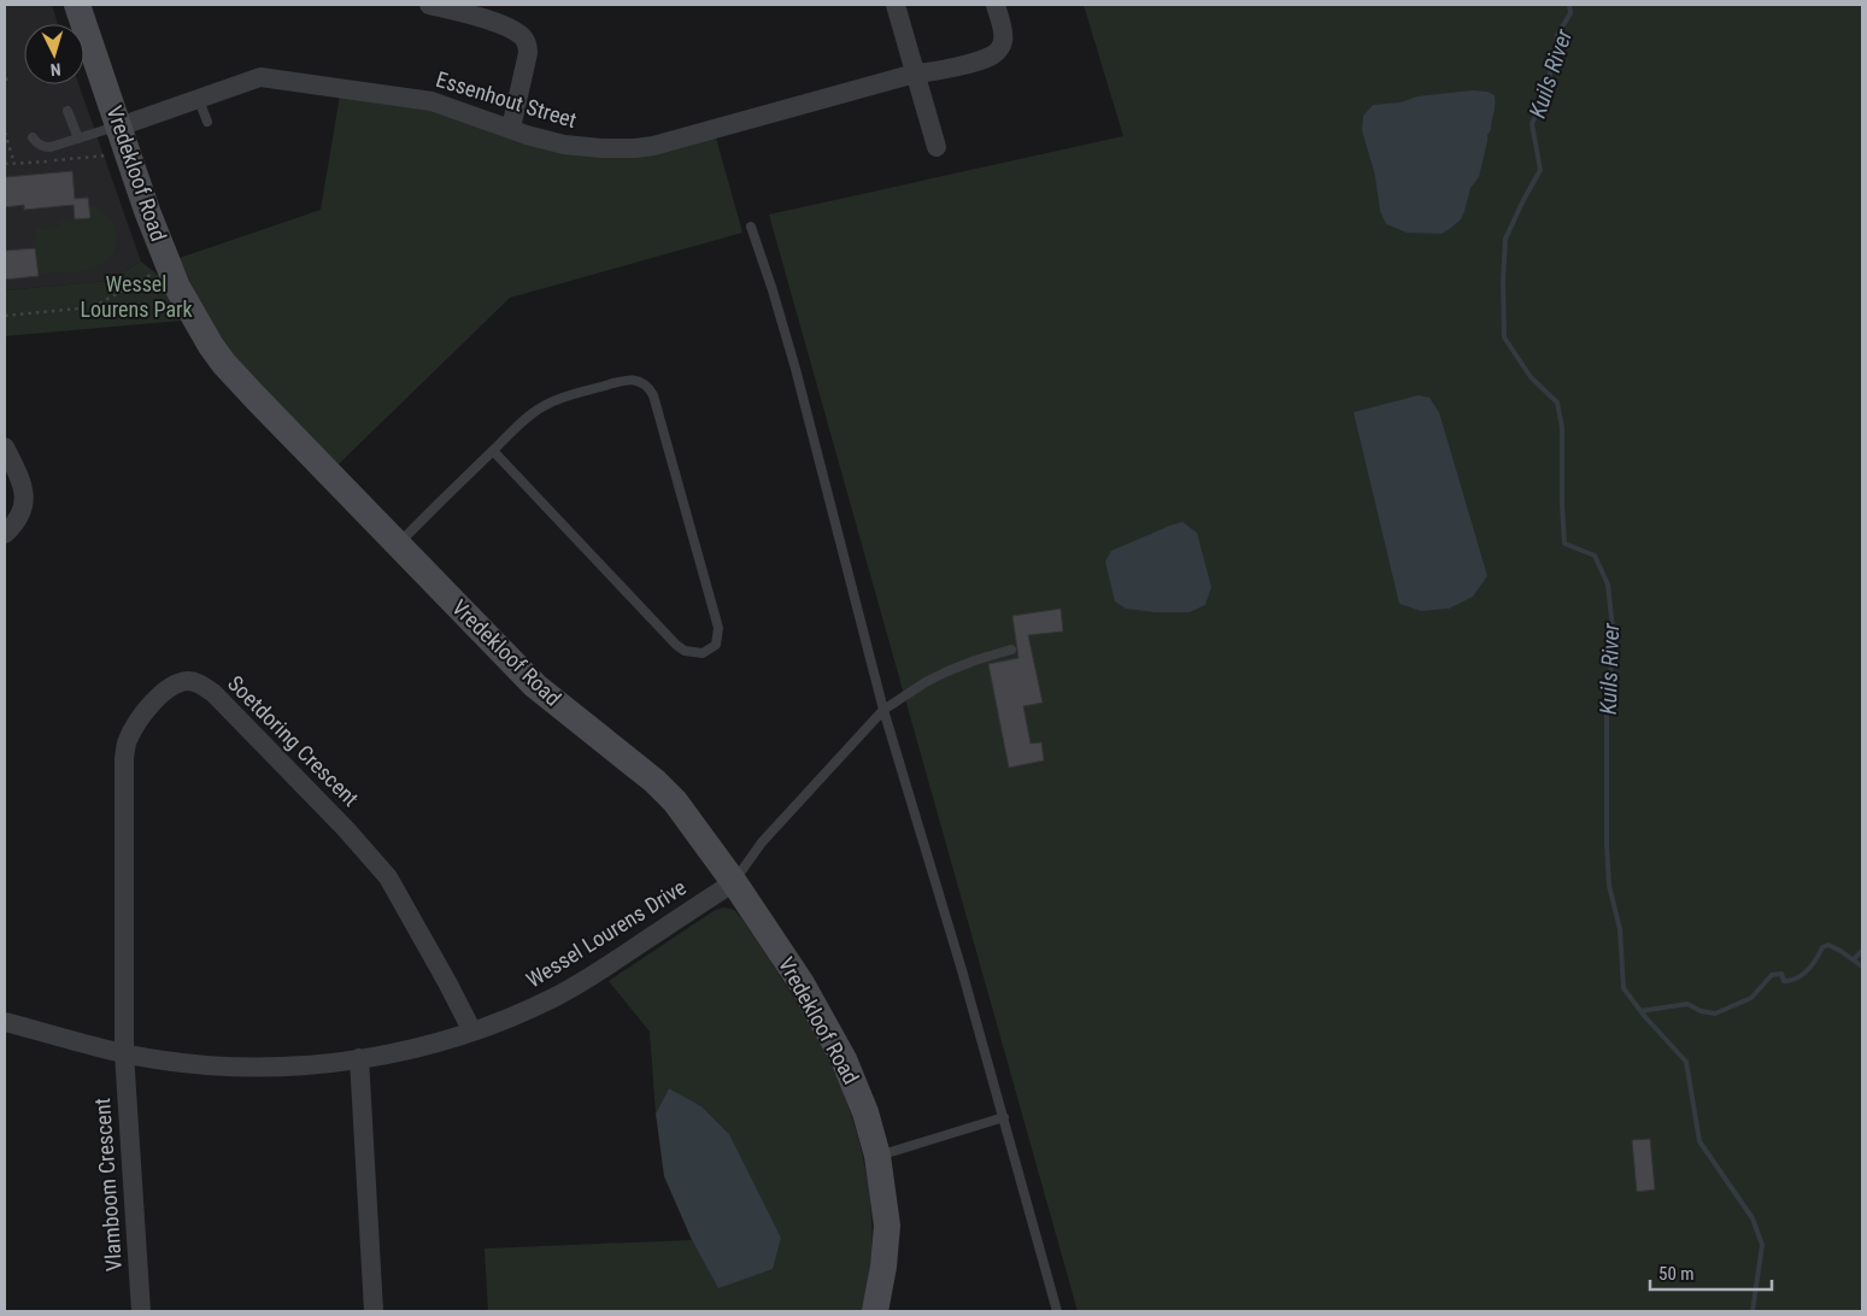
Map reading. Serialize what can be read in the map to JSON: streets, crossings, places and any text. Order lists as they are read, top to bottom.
{
  "streets": {
    "street": [
      "Essenhout Street",
      "Vredekloof Road",
      "Soetdoring Crescent",
      "Wessel Lourens Drive",
      "Vlamboom Crescent"
    ]
  },
  "crossings": [
    ["Essenhout Street", "Vredekloof Road"],
    ["Vredekloof Road", "Wessel Lourens Drive"],
    ["Soetdoring Crescent", "Wessel Lourens Drive"],
    ["Soetdoring Crescent", "Vlamboom Crescent"],
    ["Wessel Lourens Drive", "Vlamboom Crescent"]
  ],
  "water": ["Kuils River"],
  "parks": ["Wessel Lourens Park"],
  "scale_bar": "50 m",
  "north": "bottom"
}
